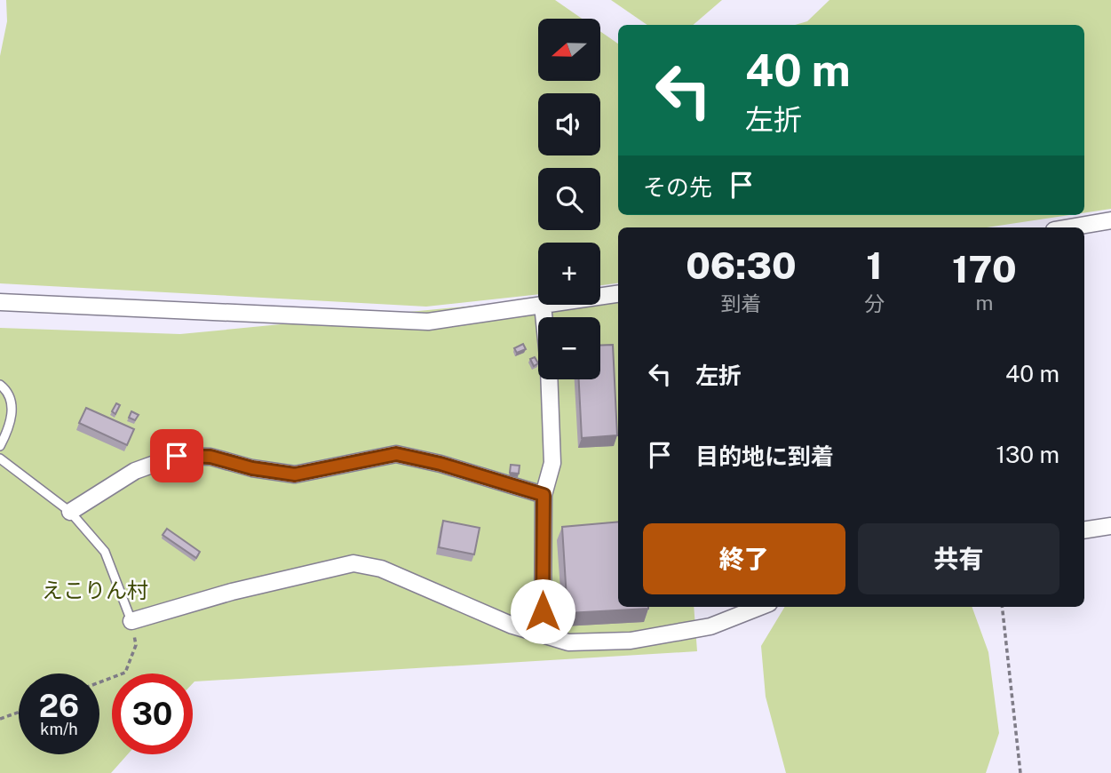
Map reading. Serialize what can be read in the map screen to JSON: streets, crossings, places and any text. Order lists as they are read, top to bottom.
{
  "parks": ["えこりん村"],
  "north": "left",
  "page": {
    "map_buttons": ["+", "−"],
    "turn": ["40 m", "左折"],
    "then": "その先",
    "eta": [
      "06:30",
      "到着",
      "1",
      "分",
      "170",
      "m"
    ],
    "list": [
      {
        "name": "左折",
        "value": "40 m"
      },
      {
        "name": "目的地に到着",
        "value": "130 m"
      }
    ],
    "buttons": ["終了", "共有"],
    "speed": "26 km/h",
    "limit": "30"
  }
}
